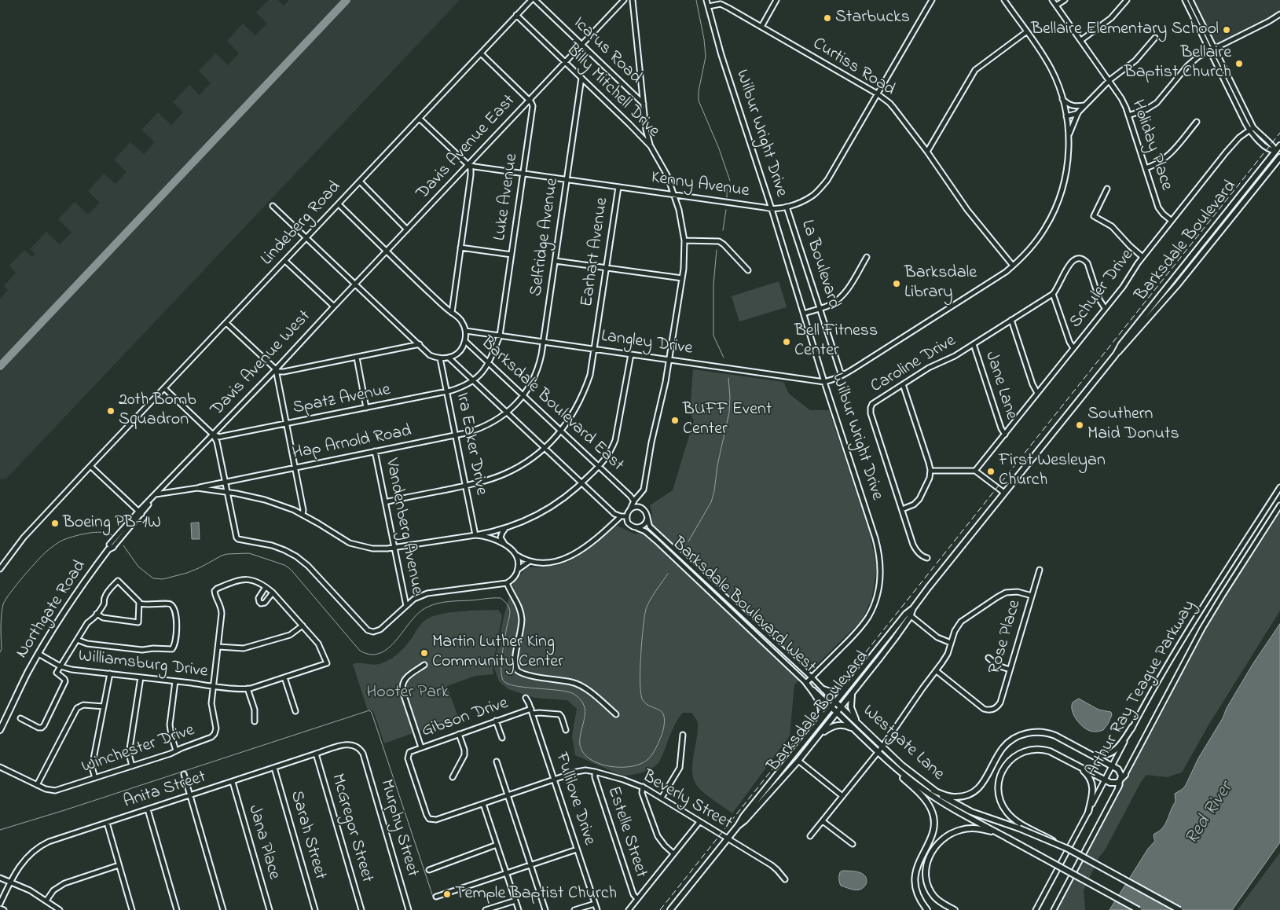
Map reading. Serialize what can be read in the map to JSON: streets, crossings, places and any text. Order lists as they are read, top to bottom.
{
  "streets": {
    "main road": ["Barksdale Boulevard", "Northgate Road", "Westgate Lane"],
    "street": [
      "Icarus Road",
      "Curtiss Road",
      "Billy Mitchell Drive",
      "Wilbur Wright Drive",
      "Holiday Place",
      "Davis Avenue East",
      "Kenny Avenue",
      "Luke Avenue",
      "Lindeberg Road",
      "Selfridge Avenue",
      "Earhart Avenue",
      "La Boulevard",
      "Schuler Drive",
      "Langley Drive",
      "Davis Avenue West",
      "Caroline Drive",
      "Jane Lane",
      "Spatz Avenue",
      "Barksdale Boulevard East",
      "Hap Arnold Road",
      "Ira Eaker Drive",
      "Vandenberg Avenue",
      "Barksdale Boulevard West",
      "Rose Place",
      "Williamsburg Drive",
      "Arthur Ray Teague Parkway",
      "Gibson Drive",
      "Winchester Drive",
      "Anita Street",
      "Fullilove Drive",
      "Beverly Street",
      "McGregor Street",
      "Murphy Street",
      "Estelle Street",
      "Sarah Street",
      "Jana Place"
    ]
  },
  "crossings": [
    ["Icarus Road", "Davis Avenue East"],
    ["Curtiss Road", "Wilbur Wright Drive"],
    ["Curtiss Road", "Kenny Avenue"],
    ["Billy Mitchell Drive", "Davis Avenue East"],
    ["Billy Mitchell Drive", "Kenny Avenue"],
    ["Billy Mitchell Drive", "Lindeberg Road"],
    ["Billy Mitchell Drive", "Selfridge Avenue"],
    ["Billy Mitchell Drive", "Langley Drive"],
    ["Billy Mitchell Drive", "Barksdale Boulevard East"],
    ["Billy Mitchell Drive", "Barksdale Boulevard West"],
    ["Wilbur Wright Drive", "Kenny Avenue"],
    ["Wilbur Wright Drive", "Langley Drive"],
    ["Wilbur Wright Drive", "Barksdale Boulevard West"],
    ["Holiday Place", "Schuler Drive"],
    ["Davis Avenue East", "Kenny Avenue"],
    ["Davis Avenue East", "Luke Avenue"],
    ["Davis Avenue East", "Davis Avenue West"],
    ["Davis Avenue East", "Barksdale Boulevard East"],
    ["Kenny Avenue", "Luke Avenue"],
    ["Kenny Avenue", "Selfridge Avenue"],
    ["Kenny Avenue", "Earhart Avenue"],
    ["Kenny Avenue", "La Boulevard"],
    ["Luke Avenue", "Langley Drive"],
    ["Luke Avenue", "Spatz Avenue"],
    ["Luke Avenue", "Barksdale Boulevard East"],
    ["Lindeberg Road", "Barksdale Boulevard East"],
    ["Selfridge Avenue", "Langley Drive"],
    ["Selfridge Avenue", "Barksdale Boulevard East"],
    ["Selfridge Avenue", "Hap Arnold Road"],
    ["Barksdale Boulevard", "Barksdale Boulevard West"],
    ["Barksdale Boulevard", "Westgate Lane"],
    ["Barksdale Boulevard", "Beverly Street"],
    ["Earhart Avenue", "Langley Drive"],
    ["Earhart Avenue", "Barksdale Boulevard East"],
    ["Earhart Avenue", "Ira Eaker Drive"],
    ["Earhart Avenue", "Vandenberg Avenue"],
    ["Schuler Drive", "Caroline Drive"],
    ["Schuler Drive", "Jane Lane"],
    ["Langley Drive", "Barksdale Boulevard East"],
    ["Davis Avenue West", "Spatz Avenue"],
    ["Davis Avenue West", "Barksdale Boulevard East"],
    ["Davis Avenue West", "Northgate Road"],
    ["Caroline Drive", "Jane Lane"],
    ["Spatz Avenue", "Ira Eaker Drive"],
    ["Barksdale Boulevard East", "Barksdale Boulevard West"],
    ["Hap Arnold Road", "Ira Eaker Drive"],
    ["Hap Arnold Road", "Vandenberg Avenue"],
    ["Barksdale Boulevard West", "Westgate Lane"],
    ["Northgate Road", "Williamsburg Drive"],
    ["Williamsburg Drive", "Winchester Drive"],
    ["Gibson Drive", "Fullilove Drive"],
    ["Gibson Drive", "Beverly Street"],
    ["Anita Street", "McGregor Street"],
    ["Anita Street", "Murphy Street"],
    ["Anita Street", "Sarah Street"],
    ["Anita Street", "Jana Place"],
    ["Fullilove Drive", "Beverly Street"],
    ["Beverly Street", "Estelle Street"]
  ],
  "water": ["Red River"],
  "parks": ["Hooter Park"],
  "places": [
    "Starbucks",
    "Bellaire Elementary School",
    "Bellaire Baptist Church",
    "Barksdale Library",
    "Bell Fitness Center",
    "20th Bomb Squadron",
    "BUFF Event Center",
    "Southern Maid Donuts",
    "First Wesleyan Church",
    "Boeing PB-1W",
    "Martin Luther King Community Center",
    "Temple Baptist Church"
  ]
}
